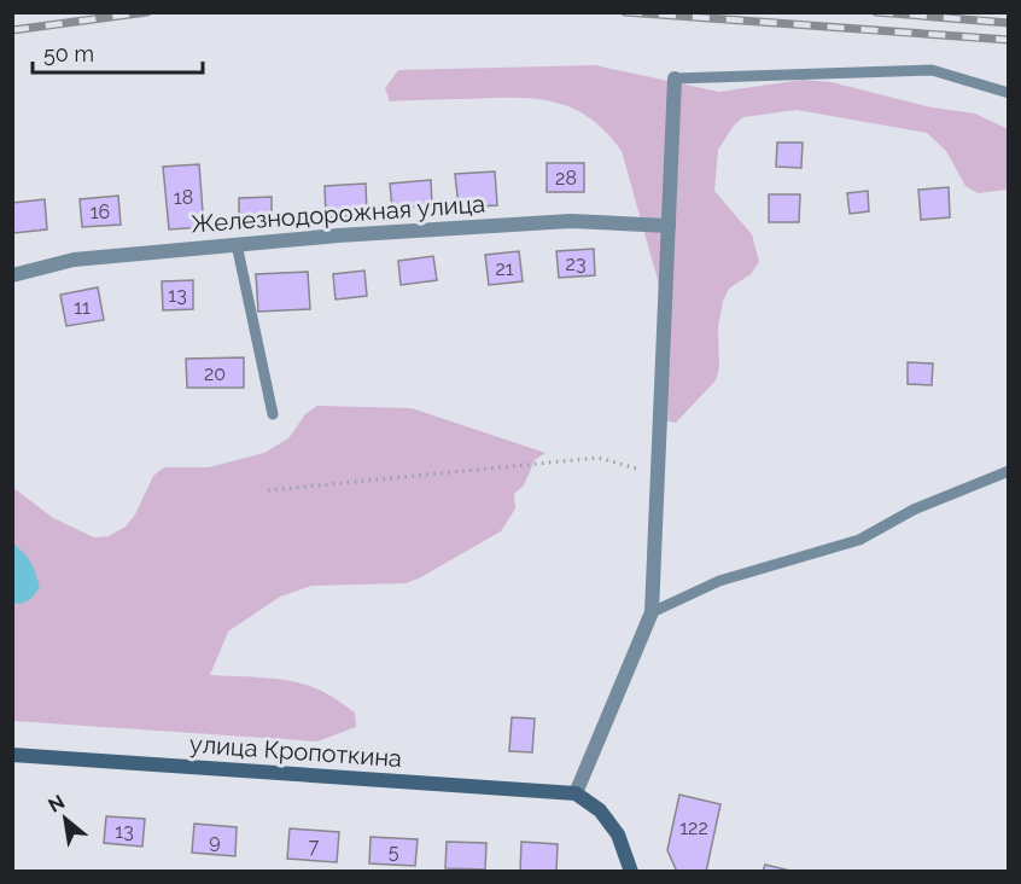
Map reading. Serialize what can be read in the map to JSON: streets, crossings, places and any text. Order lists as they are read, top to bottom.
{
  "streets": {
    "main road": ["улица Кропоткина"],
    "street": ["Железнодорожная улица"]
  },
  "house_numbers": [
    "28",
    "18",
    "16",
    "23",
    "21",
    "13",
    "11",
    "20",
    "122",
    "13",
    "9",
    "7",
    "5"
  ],
  "scale_bar": "50 m",
  "north": "top left"
}
